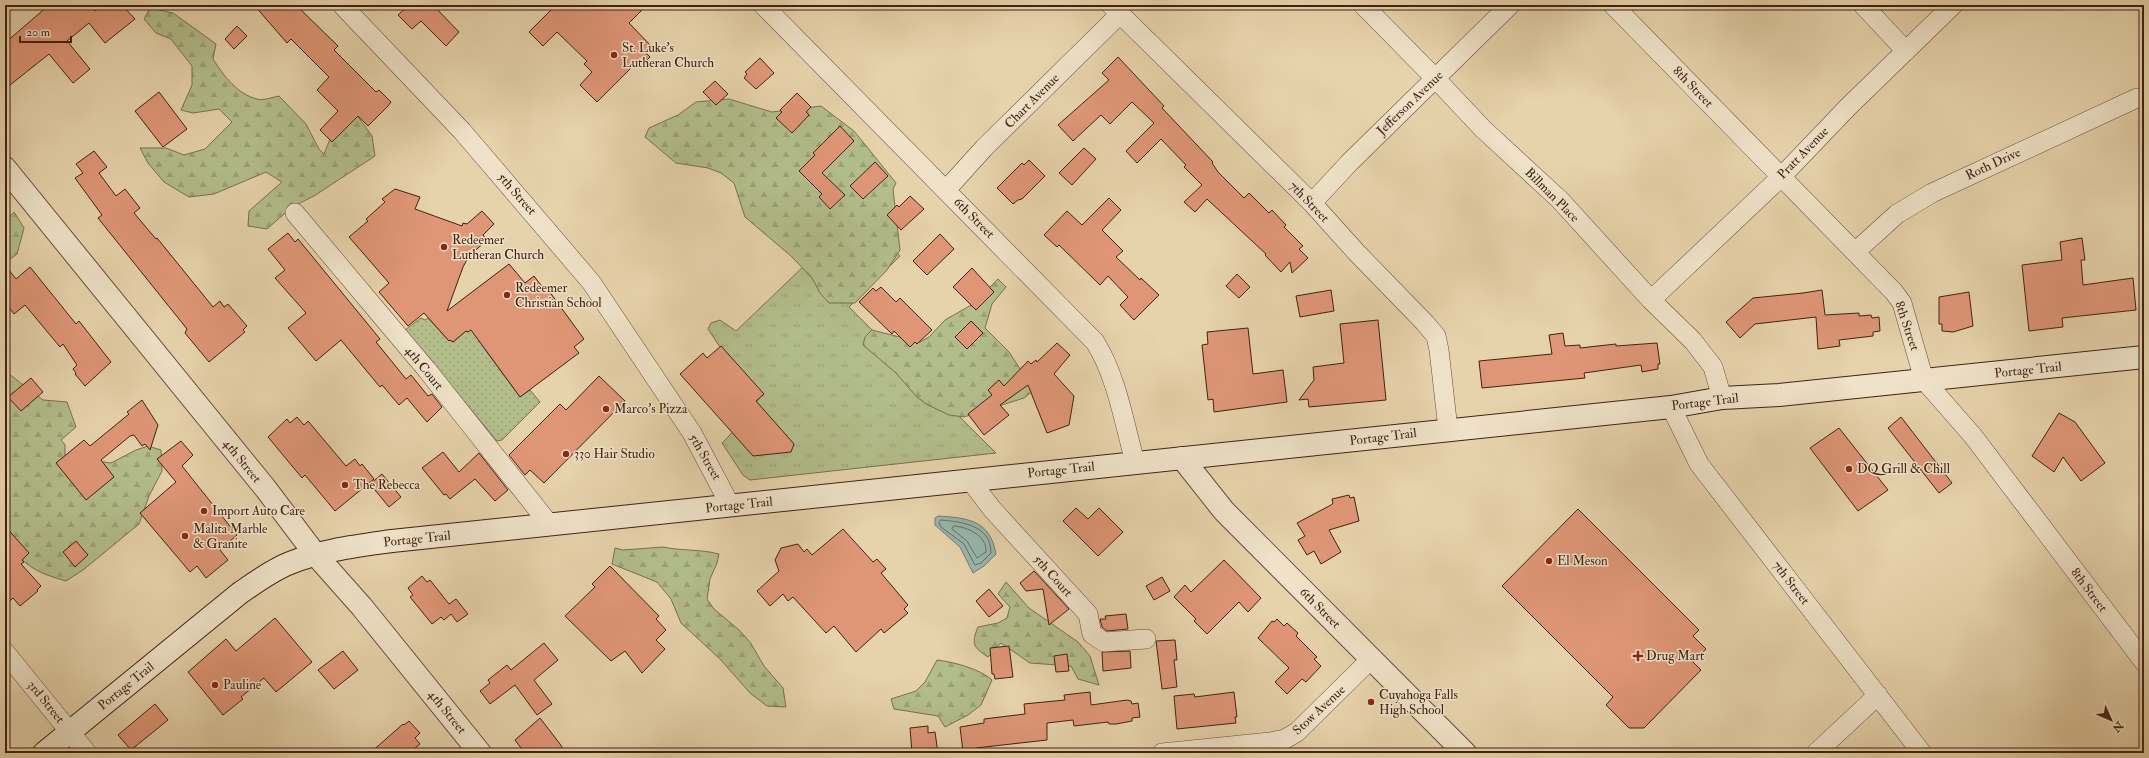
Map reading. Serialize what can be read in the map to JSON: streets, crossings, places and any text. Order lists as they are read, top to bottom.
{
  "streets": {
    "main road": ["6th Street", "Portage Trail", "4th Street"],
    "street": [
      "8th Street",
      "Chart Avenue",
      "Jefferson Avenue",
      "Pratt Avenue",
      "Roth Drive",
      "5th Street",
      "Billman Place",
      "7th Street",
      "4th Court",
      "5th Court",
      "3rd Street",
      "Stow Avenue"
    ]
  },
  "crossings": [
    ["8th Street", "Pratt Avenue"],
    ["8th Street", "Roth Drive"],
    ["8th Street", "Portage Trail"],
    ["Chart Avenue", "7th Street"],
    ["Chart Avenue", "6th Street"],
    ["Jefferson Avenue", "Billman Place"],
    ["Jefferson Avenue", "7th Street"],
    ["Pratt Avenue", "Billman Place"],
    ["5th Street", "Portage Trail"],
    ["Billman Place", "Portage Trail"],
    ["7th Street", "Portage Trail"],
    ["6th Street", "Portage Trail"],
    ["6th Street", "Stow Avenue"],
    ["4th Court", "Portage Trail"],
    ["Portage Trail", "4th Street"],
    ["Portage Trail", "5th Court"],
    ["Portage Trail", "3rd Street"]
  ],
  "places": {
    "other": [
      "St. Luke's Lutheran Church",
      "Redeemer Lutheran Church",
      "Redeemer Christian School",
      "Marco's Pizza",
      "330 Hair Studio",
      "DQ Grill & Chill",
      "The Rebecca",
      "Import Auto Care",
      "Malita Marble & Granite",
      "El Meson",
      "Pauline",
      "Cuyahoga Falls High School"
    ],
    "health": ["Drug Mart"]
  },
  "scale_bar": "20 m",
  "north": "bottom right"
}
